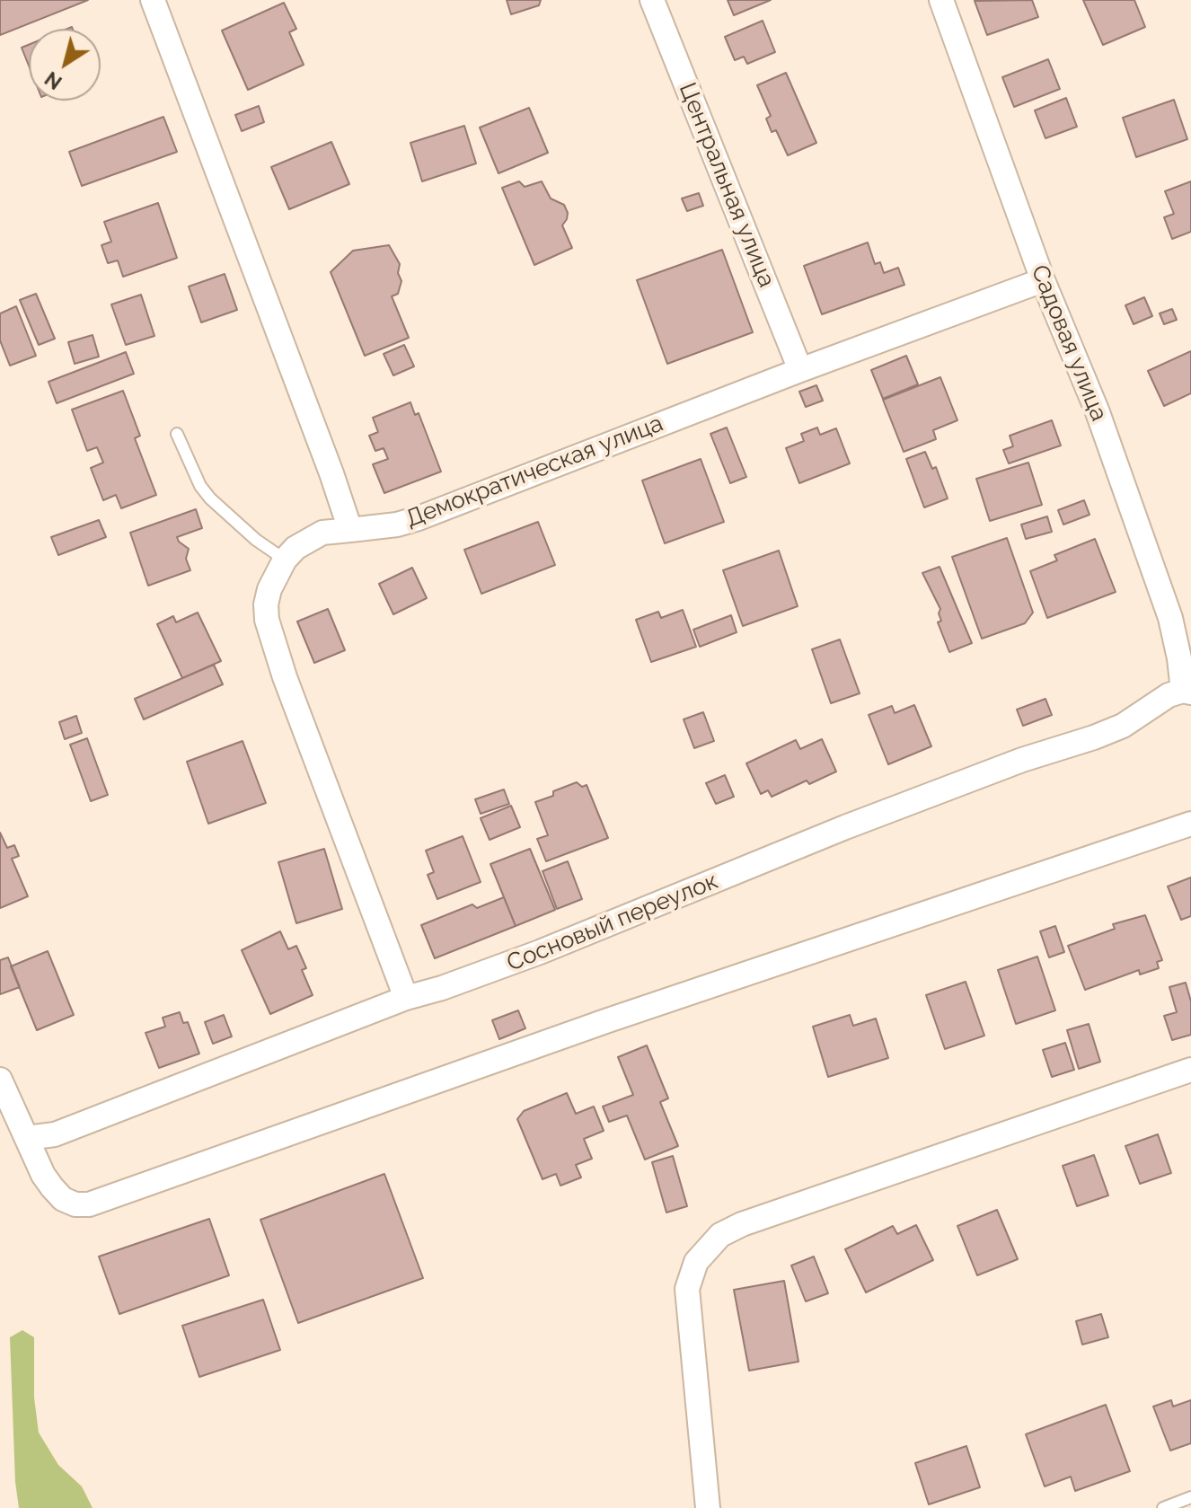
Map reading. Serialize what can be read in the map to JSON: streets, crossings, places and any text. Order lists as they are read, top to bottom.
{
  "streets": {
    "street": [
      "Центральная улица",
      "Садовая улица",
      "Демократическая улица",
      "Сосновый переулок"
    ]
  },
  "crossings": [
    ["Центральная улица", "Демократическая улица"],
    ["Садовая улица", "Демократическая улица"],
    ["Садовая улица", "Сосновый переулок"]
  ],
  "north": "bottom left"
}
